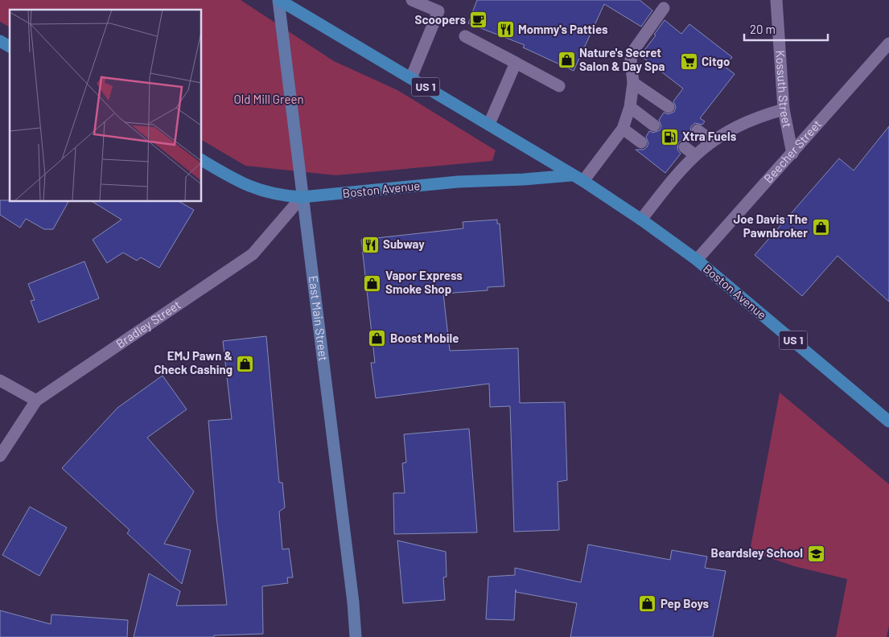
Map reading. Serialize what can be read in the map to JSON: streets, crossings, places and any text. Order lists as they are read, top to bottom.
{
  "streets": {
    "main road": ["US 1", "Boston Avenue", "East Main Street"],
    "street": ["Kossuth Street", "Beecher Street", "Bradley Street"]
  },
  "crossings": [
    ["Kossuth Street", "Beecher Street"],
    ["Beecher Street", "Boston Avenue"],
    ["Boston Avenue", "East Main Street"],
    ["Boston Avenue", "Bradley Street"],
    ["East Main Street", "Bradley Street"]
  ],
  "parks": ["Old Mill Green"],
  "places": {
    "cafe": ["Scoopers"],
    "restaurant": ["Mommy's Patties", "Subway"],
    "shop": [
      "Nature's Secret Salon & Day Spa",
      "Joe Davis The Pawnbroker",
      "Vapor Express Smoke Shop",
      "Boost Mobile",
      "EMJ Pawn & Check Cashing",
      "Pep Boys"
    ],
    "supermarket": ["Citgo"],
    "fuel station": ["Xtra Fuels"],
    "school or university": ["Beardsley School"]
  },
  "scale_bar": "20 m"
}
